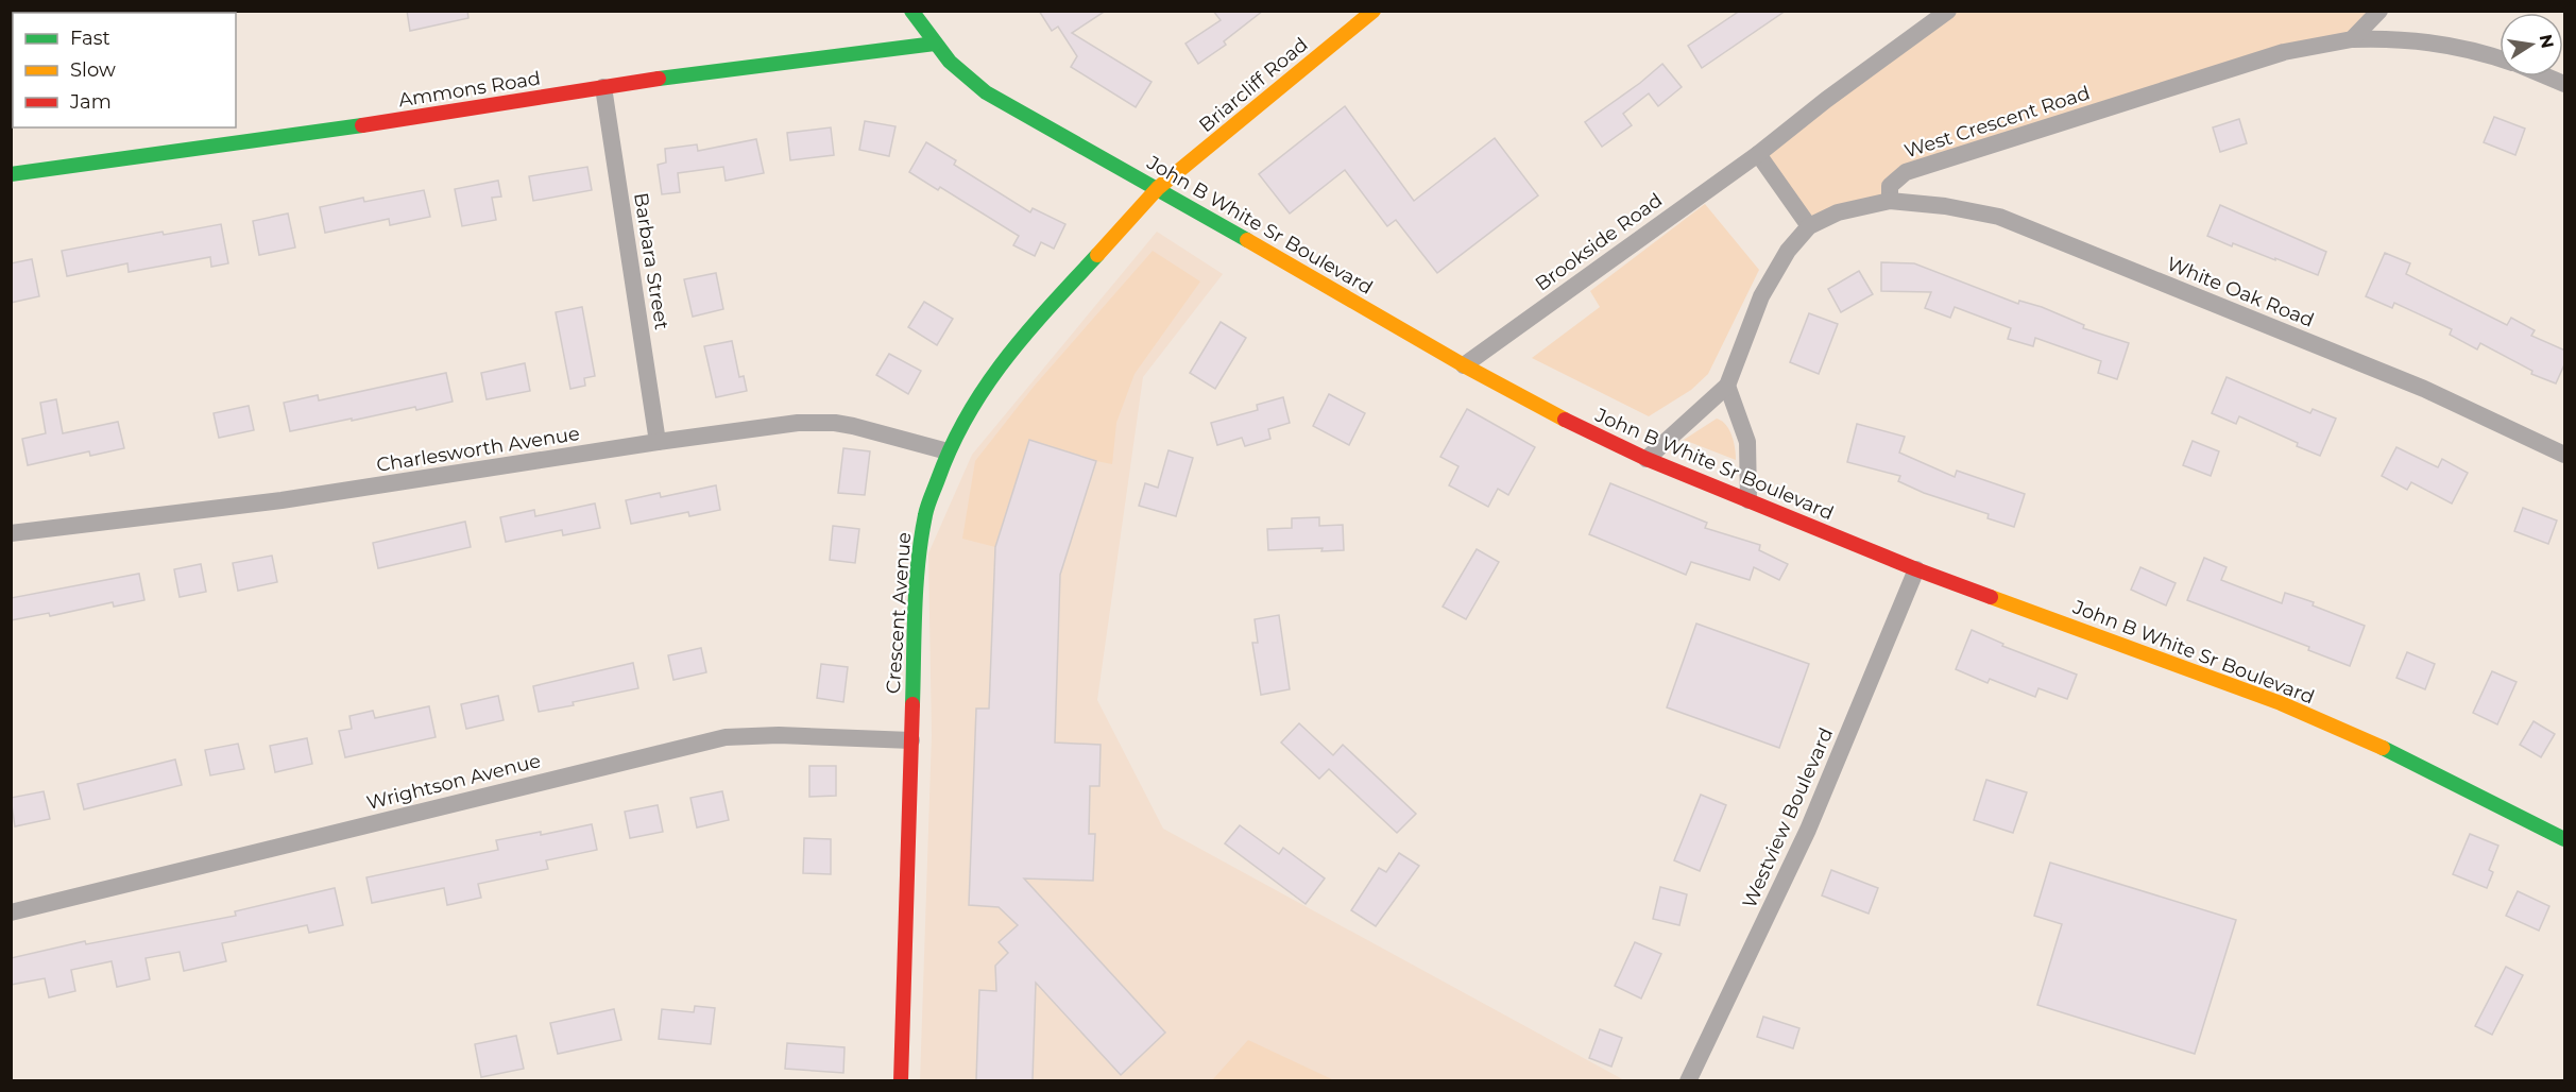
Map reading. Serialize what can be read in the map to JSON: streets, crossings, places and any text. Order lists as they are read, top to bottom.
{
  "streets": {
    "street": [
      "Briarcliff Road",
      "Ammons Road",
      "West Crescent Road",
      "John B White Sr Boulevard",
      "Brookside Road",
      "Barbara Street",
      "White Oak Road",
      "Charlesworth Avenue",
      "Crescent Avenue",
      "Wrightson Avenue",
      "Westview Boulevard"
    ]
  },
  "crossings": [
    ["Briarcliff Road", "John B White Sr Boulevard"],
    ["Briarcliff Road", "Crescent Avenue"],
    ["Ammons Road", "John B White Sr Boulevard"],
    ["Ammons Road", "Barbara Street"],
    ["West Crescent Road", "White Oak Road"],
    ["John B White Sr Boulevard", "Brookside Road"],
    ["John B White Sr Boulevard", "Crescent Avenue"],
    ["John B White Sr Boulevard", "Westview Boulevard"],
    ["Barbara Street", "Charlesworth Avenue"],
    ["Charlesworth Avenue", "Crescent Avenue"],
    ["Crescent Avenue", "Wrightson Avenue"]
  ],
  "legend": ["Fast", "Slow", "Jam"],
  "north": "right"
}
